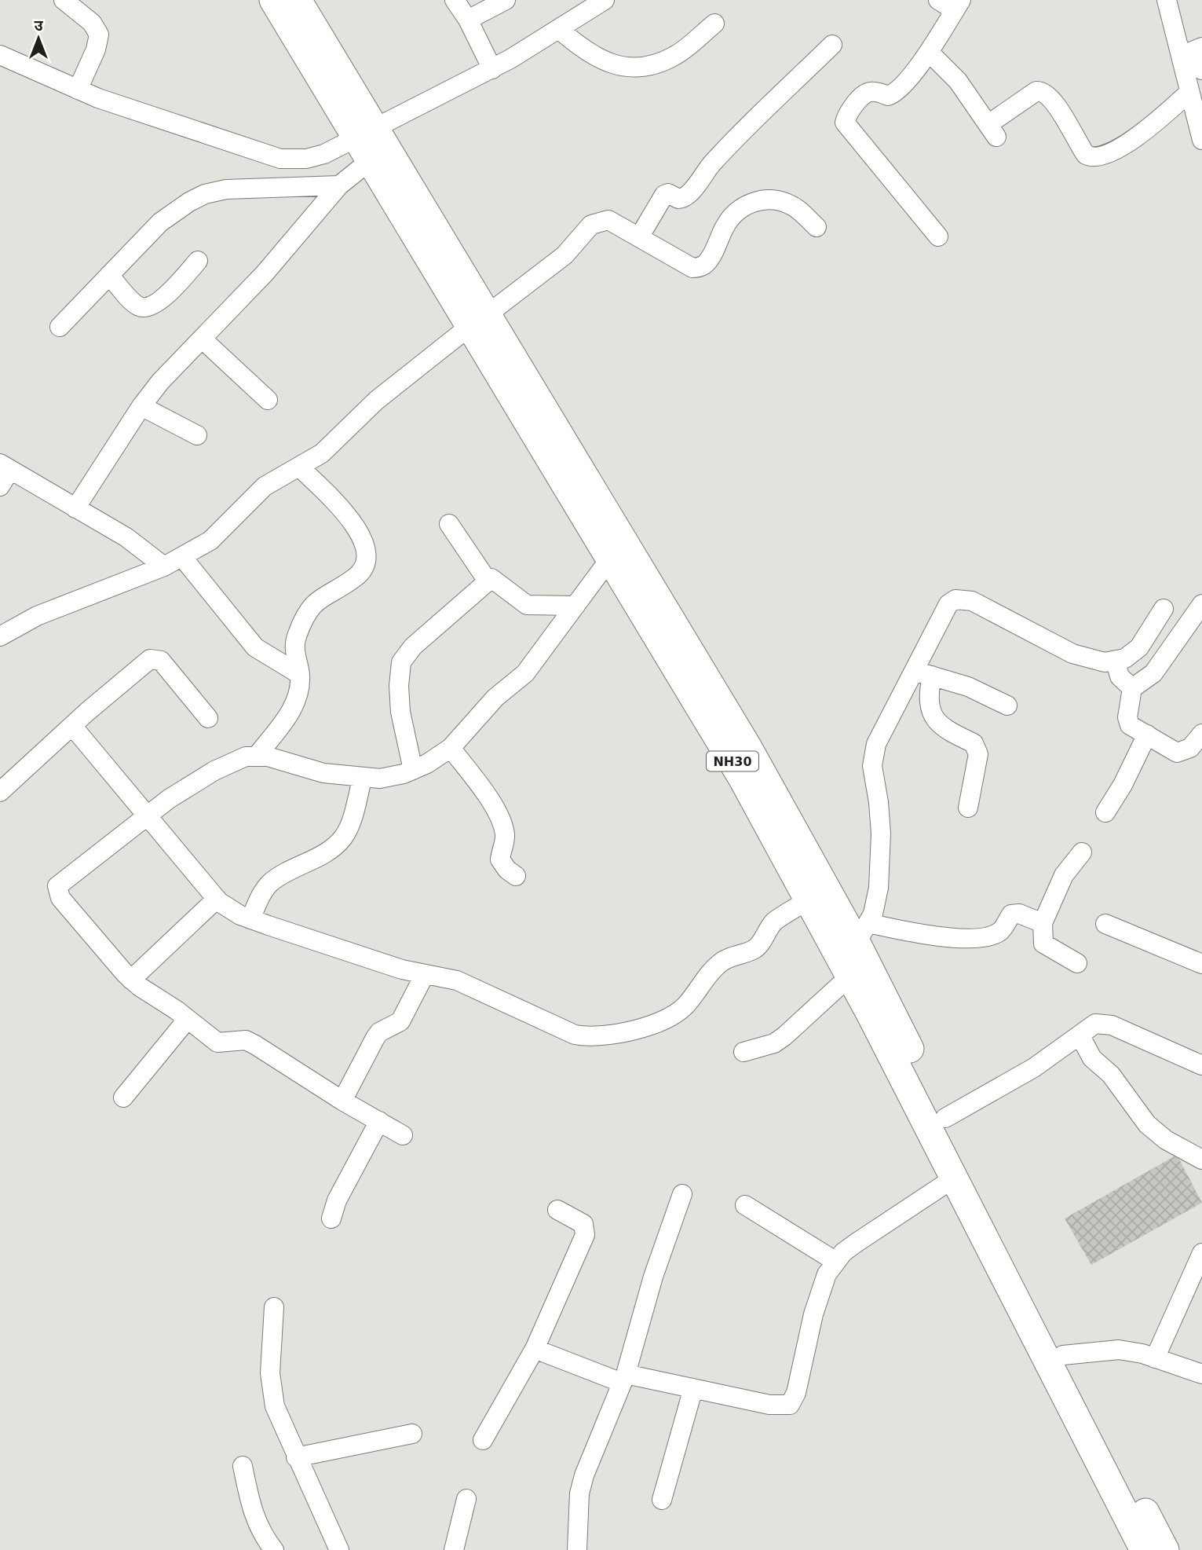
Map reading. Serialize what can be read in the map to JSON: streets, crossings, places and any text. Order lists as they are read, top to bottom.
{
  "streets": {
    "highway": ["NH30"]
  },
  "north": "top"
}
